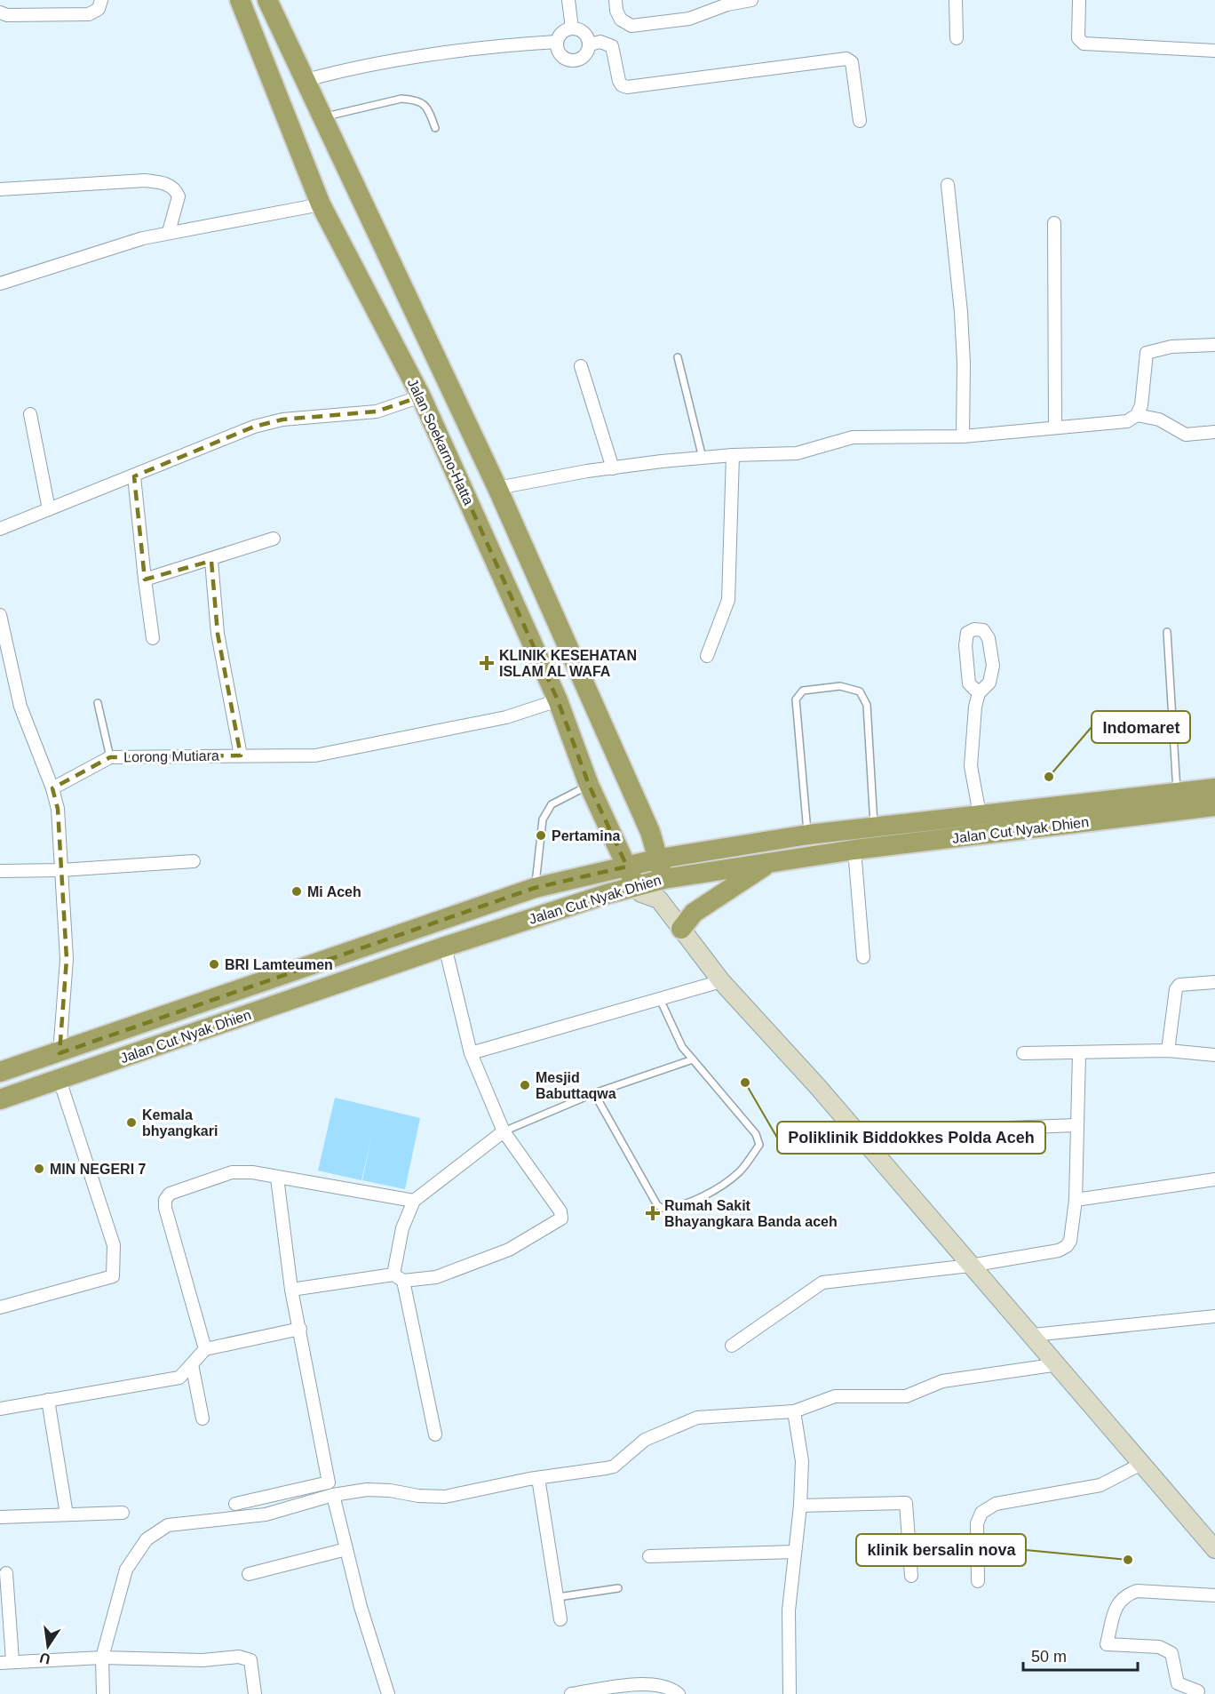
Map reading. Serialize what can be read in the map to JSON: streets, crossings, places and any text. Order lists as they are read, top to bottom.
{
  "streets": {
    "highway": ["Jalan Soekarno-Hatta", "Jalan Cut Nyak Dhien"],
    "street": ["Lorong Mutiara"]
  },
  "crossings": [
    ["Jalan Soekarno-Hatta", "Lorong Mutiara"],
    ["Jalan Soekarno-Hatta", "Jalan Cut Nyak Dhien"]
  ],
  "places": {
    "health": ["KLINIK KESEHATAN ISLAM AL WAFA", "Rumah Sakit Bhayangkara Banda aceh"],
    "other": [
      "Indomaret",
      "Pertamina",
      "Mi Aceh",
      "BRI Lamteumen",
      "Poliklinik Biddokkes Polda Aceh",
      "Mesjid Babuttaqwa",
      "Kemala bhyangkari",
      "MIN NEGERI 7",
      "klinik bersalin nova"
    ]
  },
  "scale_bar": "50 m",
  "north": "bottom"
}
